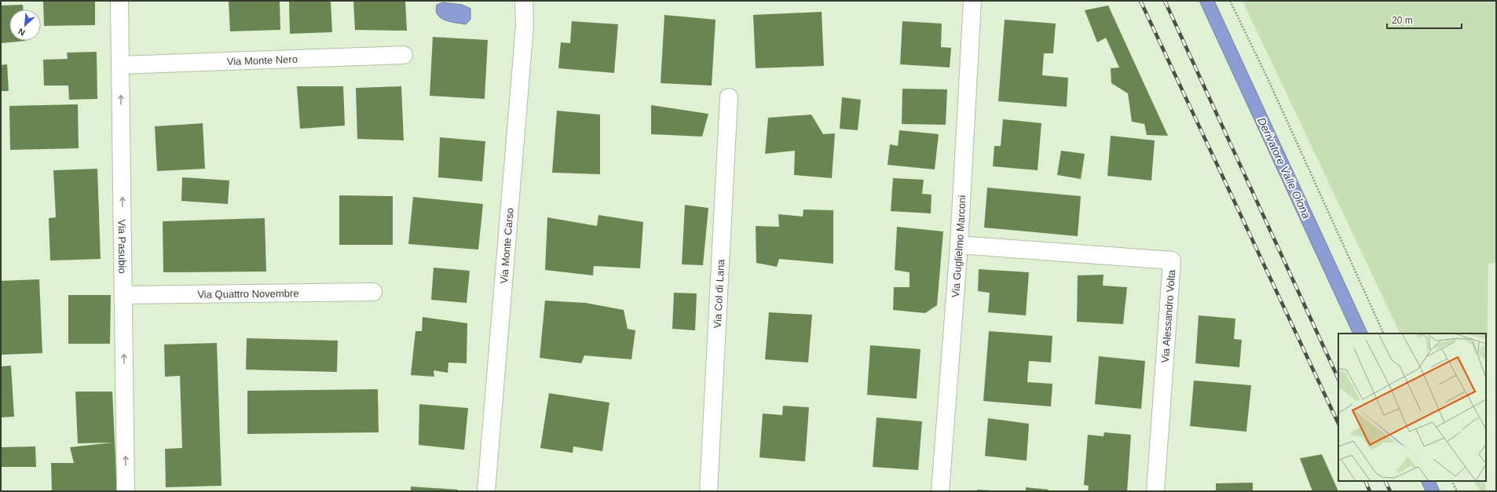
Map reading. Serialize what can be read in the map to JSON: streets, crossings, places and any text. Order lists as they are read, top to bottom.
{
  "streets": {
    "street": [
      "Via Monte Nero",
      "Via Pasubio",
      "Via Monte Carso",
      "Via Guglielmo Marconi",
      "Via Quattro Novembre",
      "Via Col di Lana",
      "Via Alessandro Volta"
    ]
  },
  "crossings": [
    ["Via Monte Nero", "Via Pasubio"],
    ["Via Pasubio", "Via Quattro Novembre"],
    ["Via Guglielmo Marconi", "Via Alessandro Volta"]
  ],
  "one_way": ["Via Pasubio"],
  "water": ["Derivatore Valle Olona"],
  "scale_bar": "20 m",
  "north": "bottom left"
}
